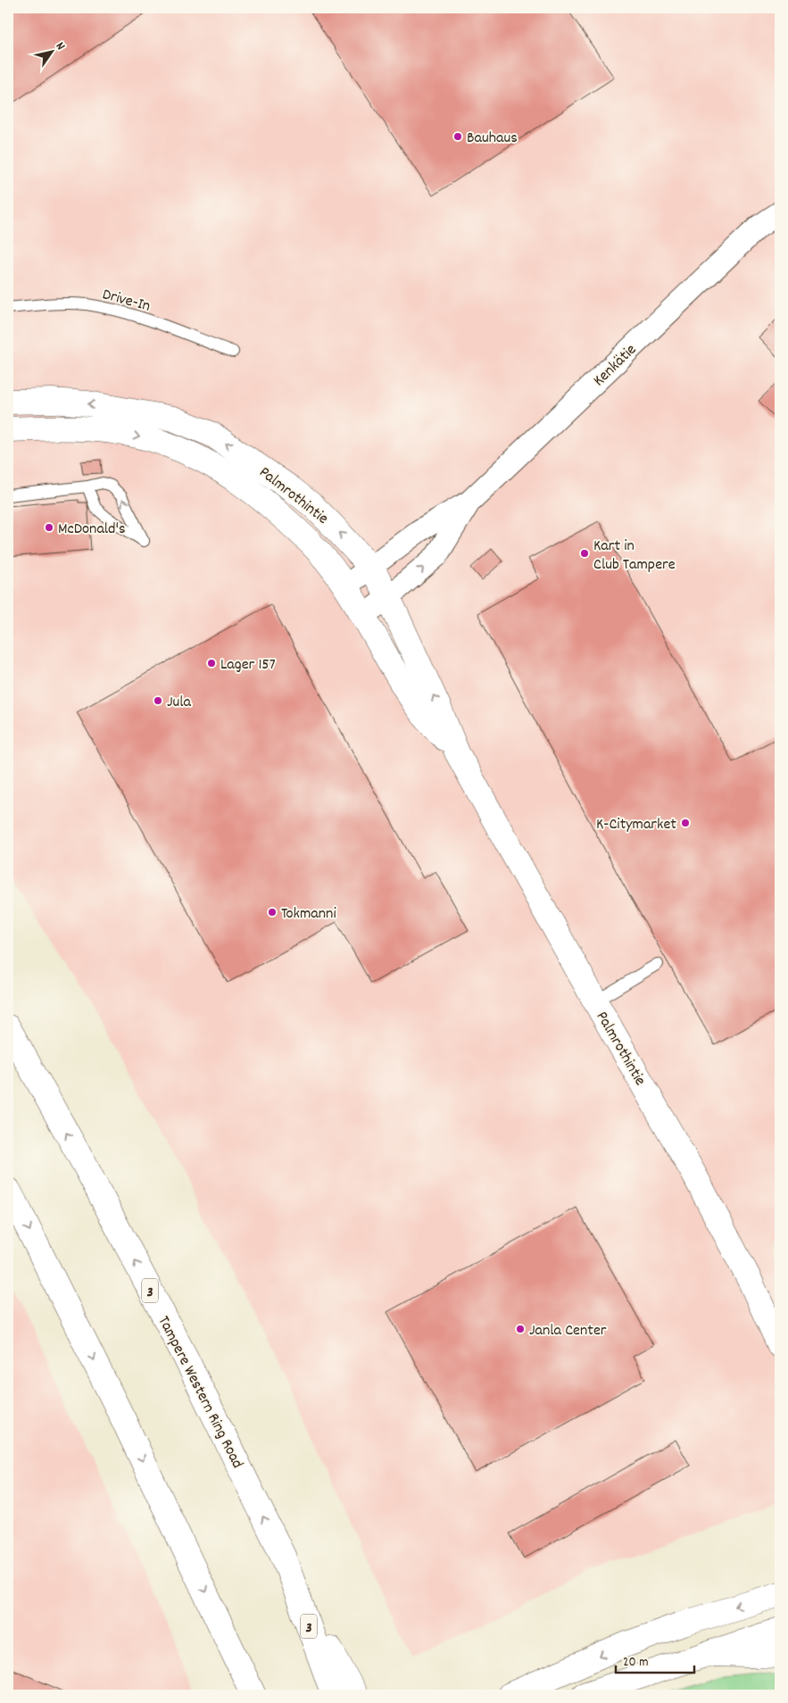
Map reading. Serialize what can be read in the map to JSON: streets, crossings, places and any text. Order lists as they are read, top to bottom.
{
  "streets": {
    "main road": ["Palmrothintie", "3", "Tampere Western Ring Road"],
    "street": ["Kenkätie"],
    "lane": ["Drive-In"]
  },
  "crossings": [
    ["Kenkätie", "Palmrothintie"]
  ],
  "places": [
    "Bauhaus",
    "McDonald's",
    "Kart in Club Tampere",
    "Lager 157",
    "Jula",
    "K-Citymarket",
    "Tokmanni",
    "Janla Center"
  ],
  "scale_bar": "20 m",
  "north": "top right"
}
